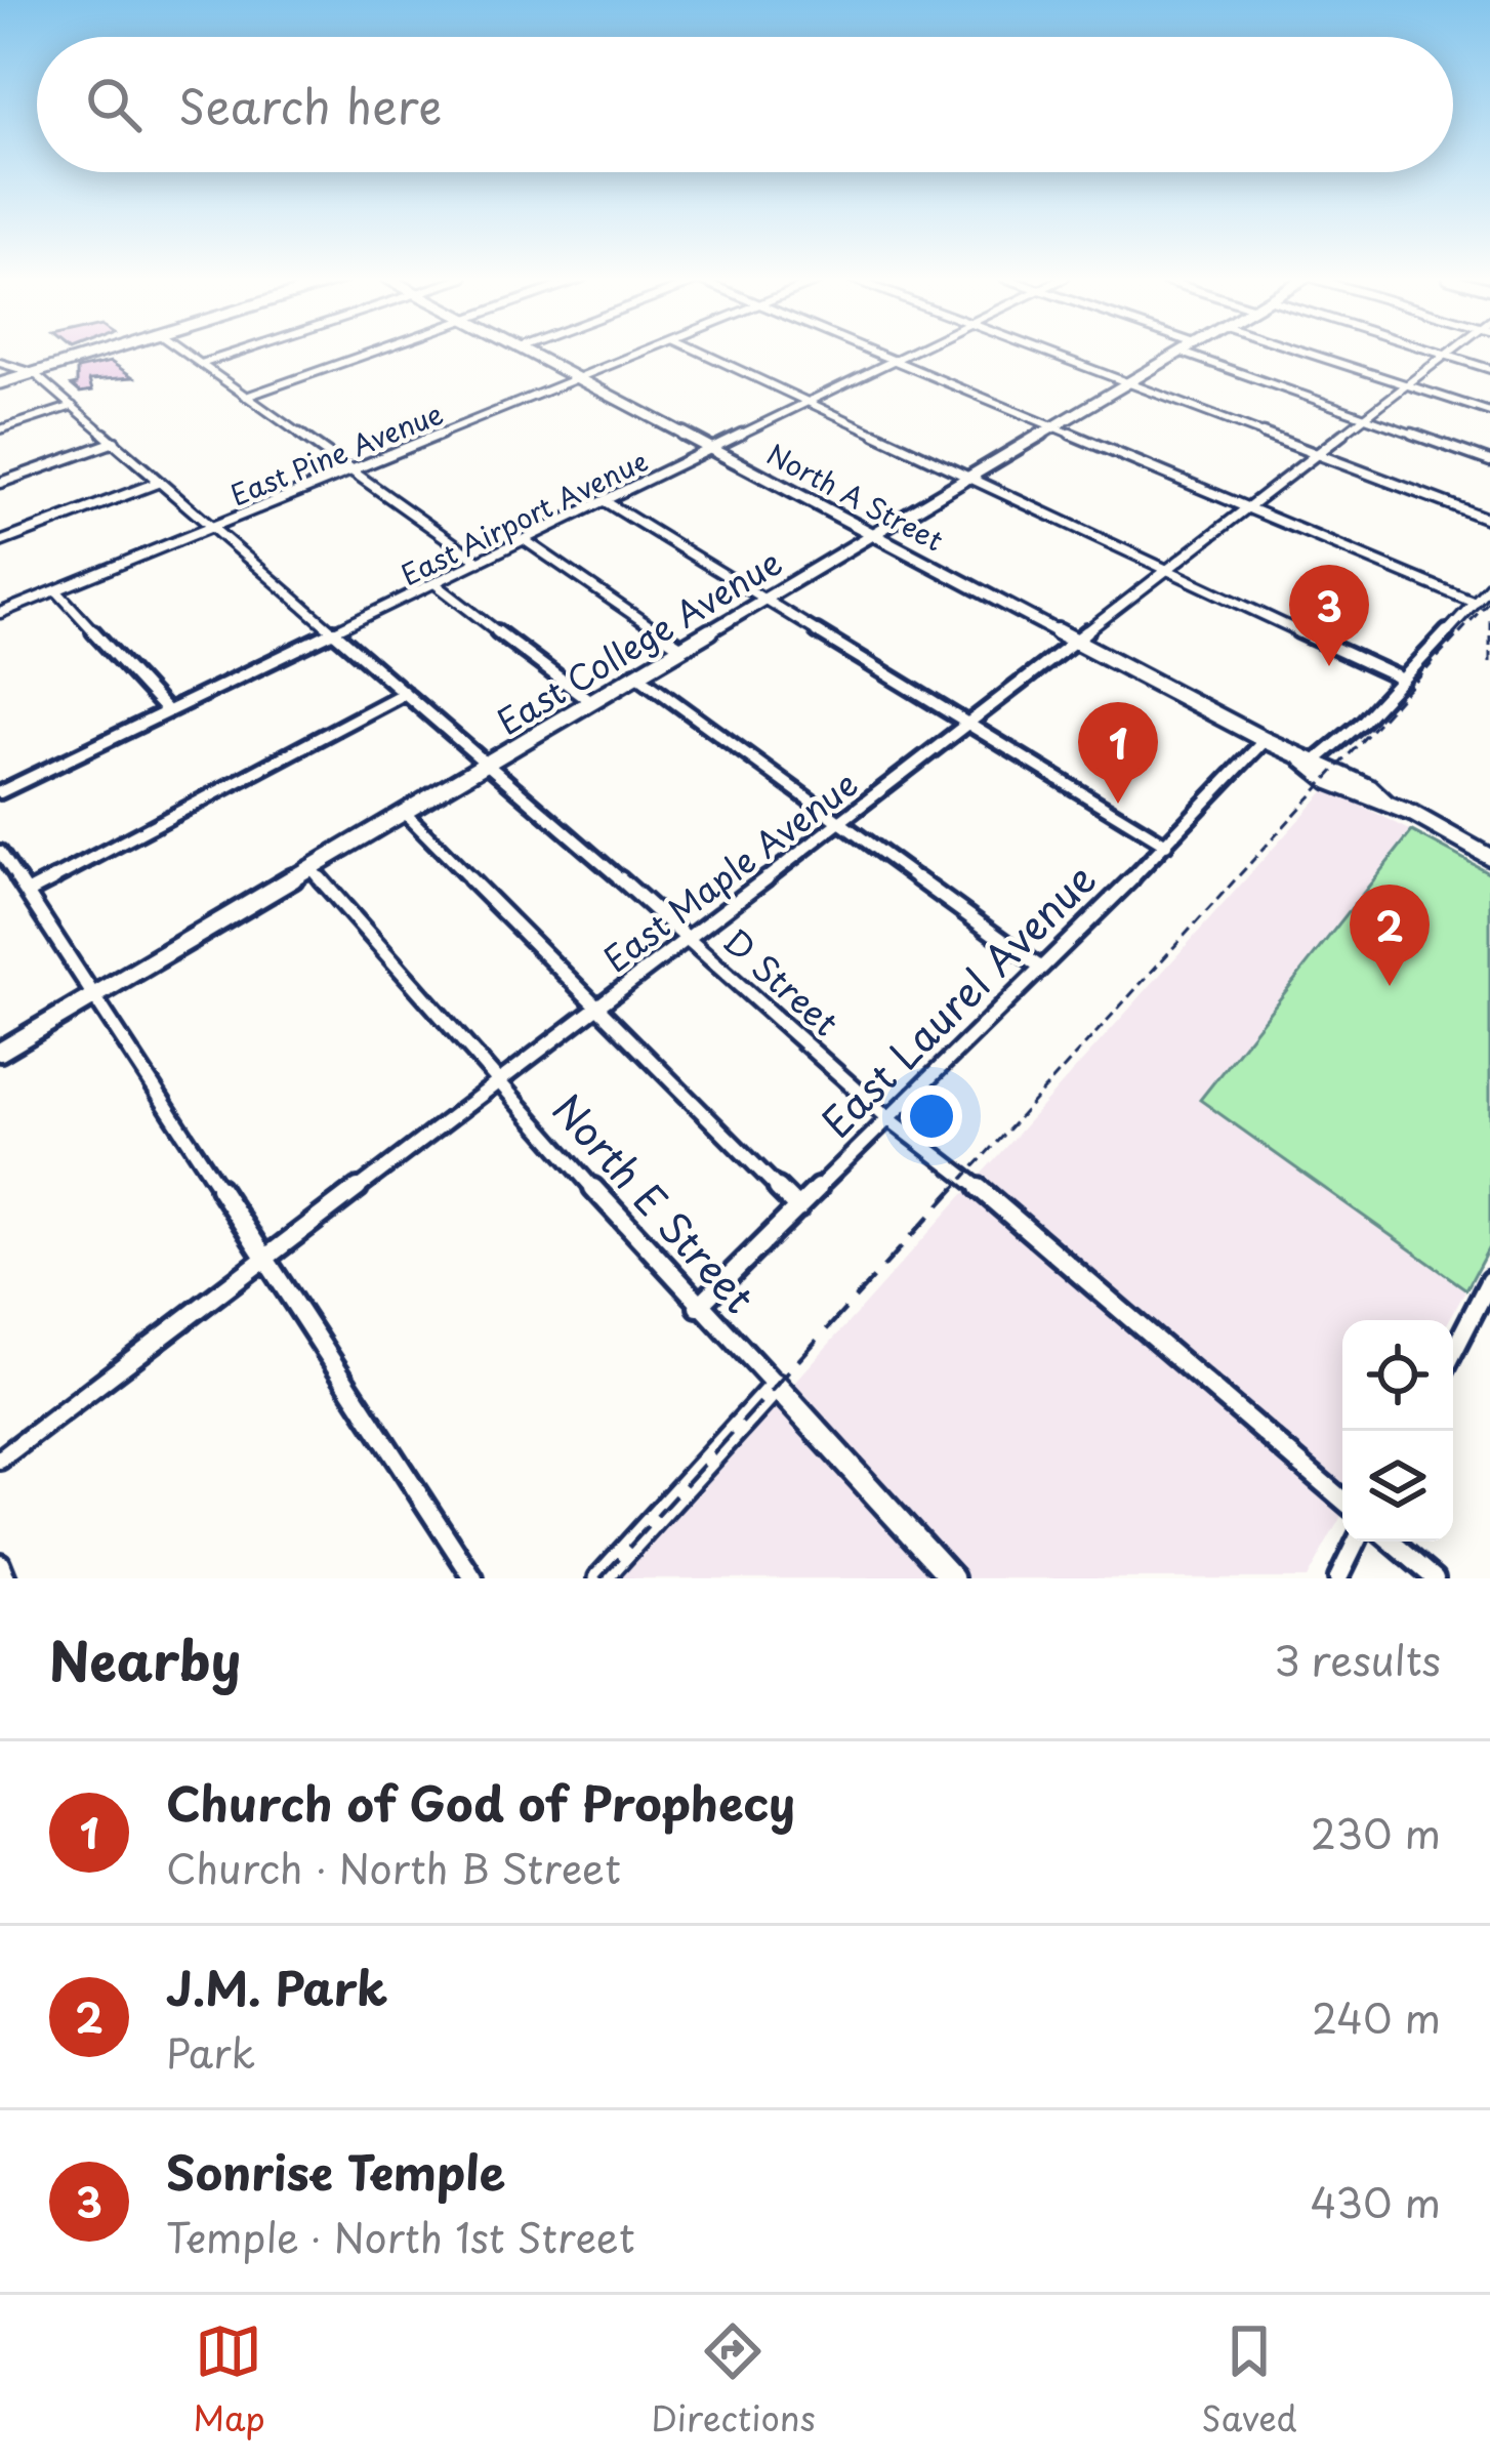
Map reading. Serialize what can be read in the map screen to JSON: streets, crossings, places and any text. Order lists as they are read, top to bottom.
{
  "streets": {
    "street": [
      "East Pine Avenue",
      "North A Street",
      "East Airport Avenue",
      "East College Avenue",
      "East Maple Avenue",
      "D Street",
      "East Laurel Avenue",
      "North E Street"
    ]
  },
  "crossings": [
    ["East Pine Avenue", "North A Street"],
    ["East Pine Avenue", "D Street"],
    ["North A Street", "East Airport Avenue"],
    ["North A Street", "East College Avenue"],
    ["North A Street", "East Maple Avenue"],
    ["North A Street", "East Laurel Avenue"],
    ["East Airport Avenue", "D Street"],
    ["East College Avenue", "D Street"],
    ["East College Avenue", "North E Street"],
    ["East Maple Avenue", "D Street"],
    ["East Maple Avenue", "North E Street"],
    ["D Street", "East Laurel Avenue"],
    ["East Laurel Avenue", "North E Street"]
  ],
  "page": {
    "search": "Search here",
    "pins": ["3", "1", "2"],
    "heading": ["Nearby", "3 results"],
    "list": [
      {
        "mark": "1",
        "name": "Church of God of Prophecy",
        "note": "Church · North B Street",
        "value": "230 m"
      },
      {
        "mark": "2",
        "name": "J.M. Park",
        "note": "Park",
        "value": "240 m"
      },
      {
        "mark": "3",
        "name": "Sonrise Temple",
        "note": "Temple · North 1st Street",
        "value": "430 m"
      }
    ],
    "nav": ["Map", "Directions", "Saved"]
  }
}
